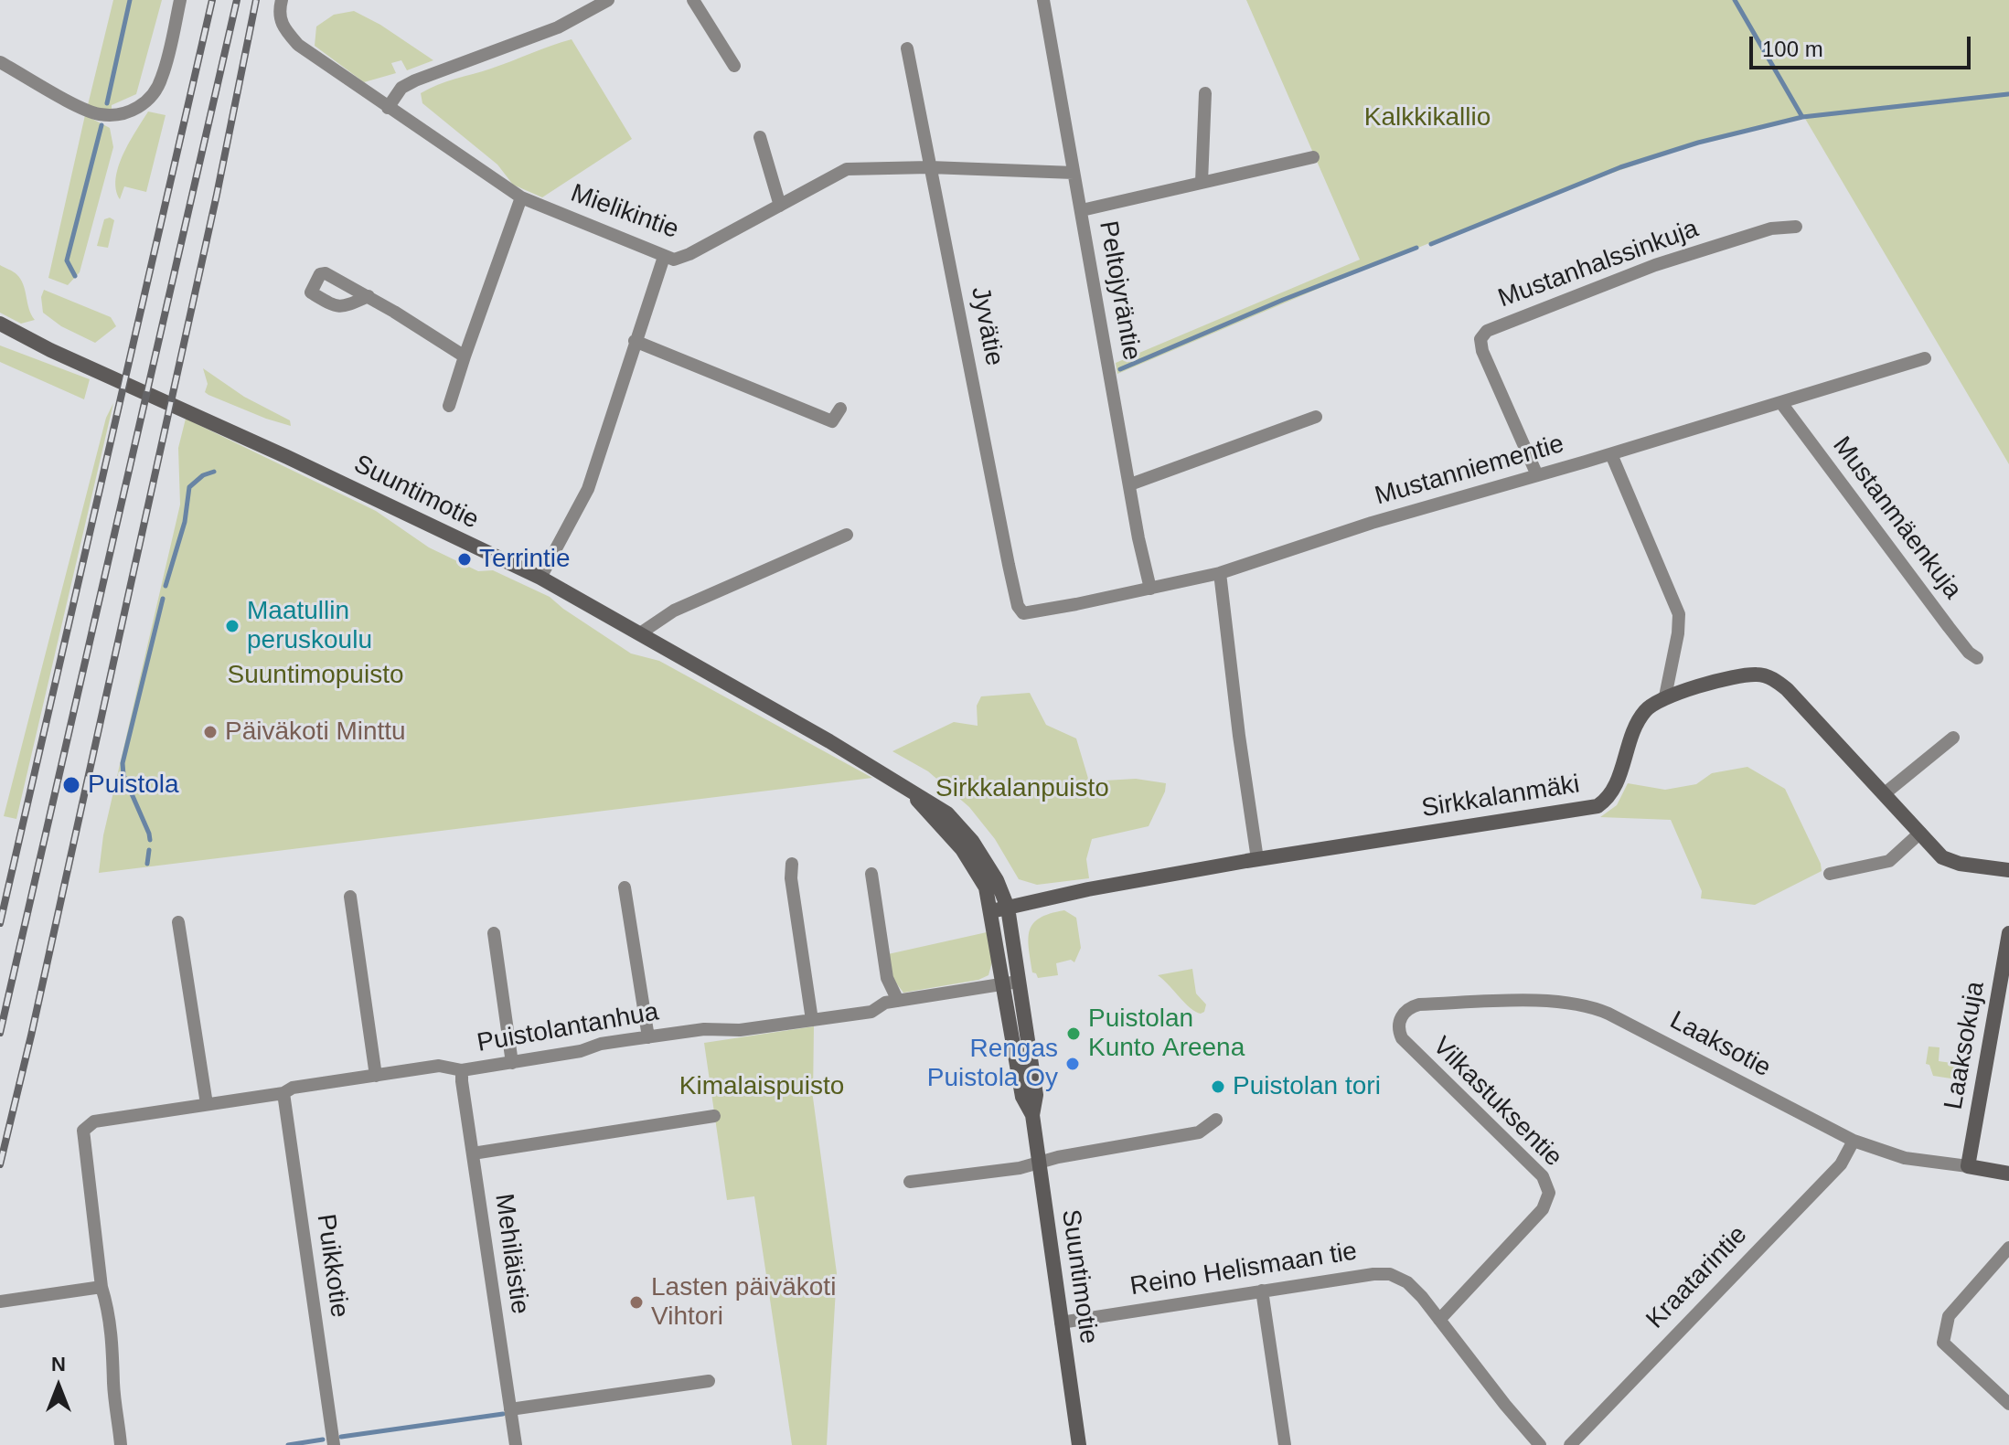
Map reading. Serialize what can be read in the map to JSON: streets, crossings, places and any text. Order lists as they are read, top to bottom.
{
  "streets": {
    "main road": [
      "Suuntimotie",
      "Sirkkalanmäki",
      "Laaksotie",
      "Laaksokuja"
    ],
    "street": [
      "Mielikintie",
      "Mustanhalssinkuja",
      "Peltojyräntie",
      "Jyvätie",
      "Mustanniementie",
      "Mustanmäenkuja",
      "Puistolantanhua",
      "Vilkastuksentie",
      "Mehiläistie",
      "Puikkotie",
      "Reino Helismaan tie",
      "Kraatarintie"
    ]
  },
  "crossings": [
    ["Mielikintie", "Peltojyräntie"],
    ["Mielikintie", "Jyvätie"],
    ["Mustanhalssinkuja", "Mustanniementie"],
    ["Peltojyräntie", "Mustanniementie"],
    ["Jyvätie", "Mustanniementie"],
    ["Mustanniementie", "Mustanmäenkuja"],
    ["Suuntimotie", "Sirkkalanmäki"],
    ["Suuntimotie", "Puistolantanhua"],
    ["Suuntimotie", "Reino Helismaan tie"],
    ["Puistolantanhua", "Mehiläistie"],
    ["Puistolantanhua", "Puikkotie"],
    ["Laaksotie", "Laaksokuja"],
    ["Laaksotie", "Vilkastuksentie"],
    ["Laaksotie", "Kraatarintie"],
    ["Vilkastuksentie", "Reino Helismaan tie"]
  ],
  "parks": [
    "Kalkkikallio",
    "Suuntimopuisto",
    "Sirkkalanpuisto",
    "Kimalaispuisto"
  ],
  "places": [
    "Terrintie",
    "Maatullin peruskoulu",
    "Päiväkoti Minttu",
    "Puistola",
    "Puistolan Kunto Areena",
    "Rengas Puistola Oy",
    "Puistolan tori",
    "Lasten päiväkoti Vihtori"
  ],
  "scale_bar": "100 m",
  "north": "top"
}
